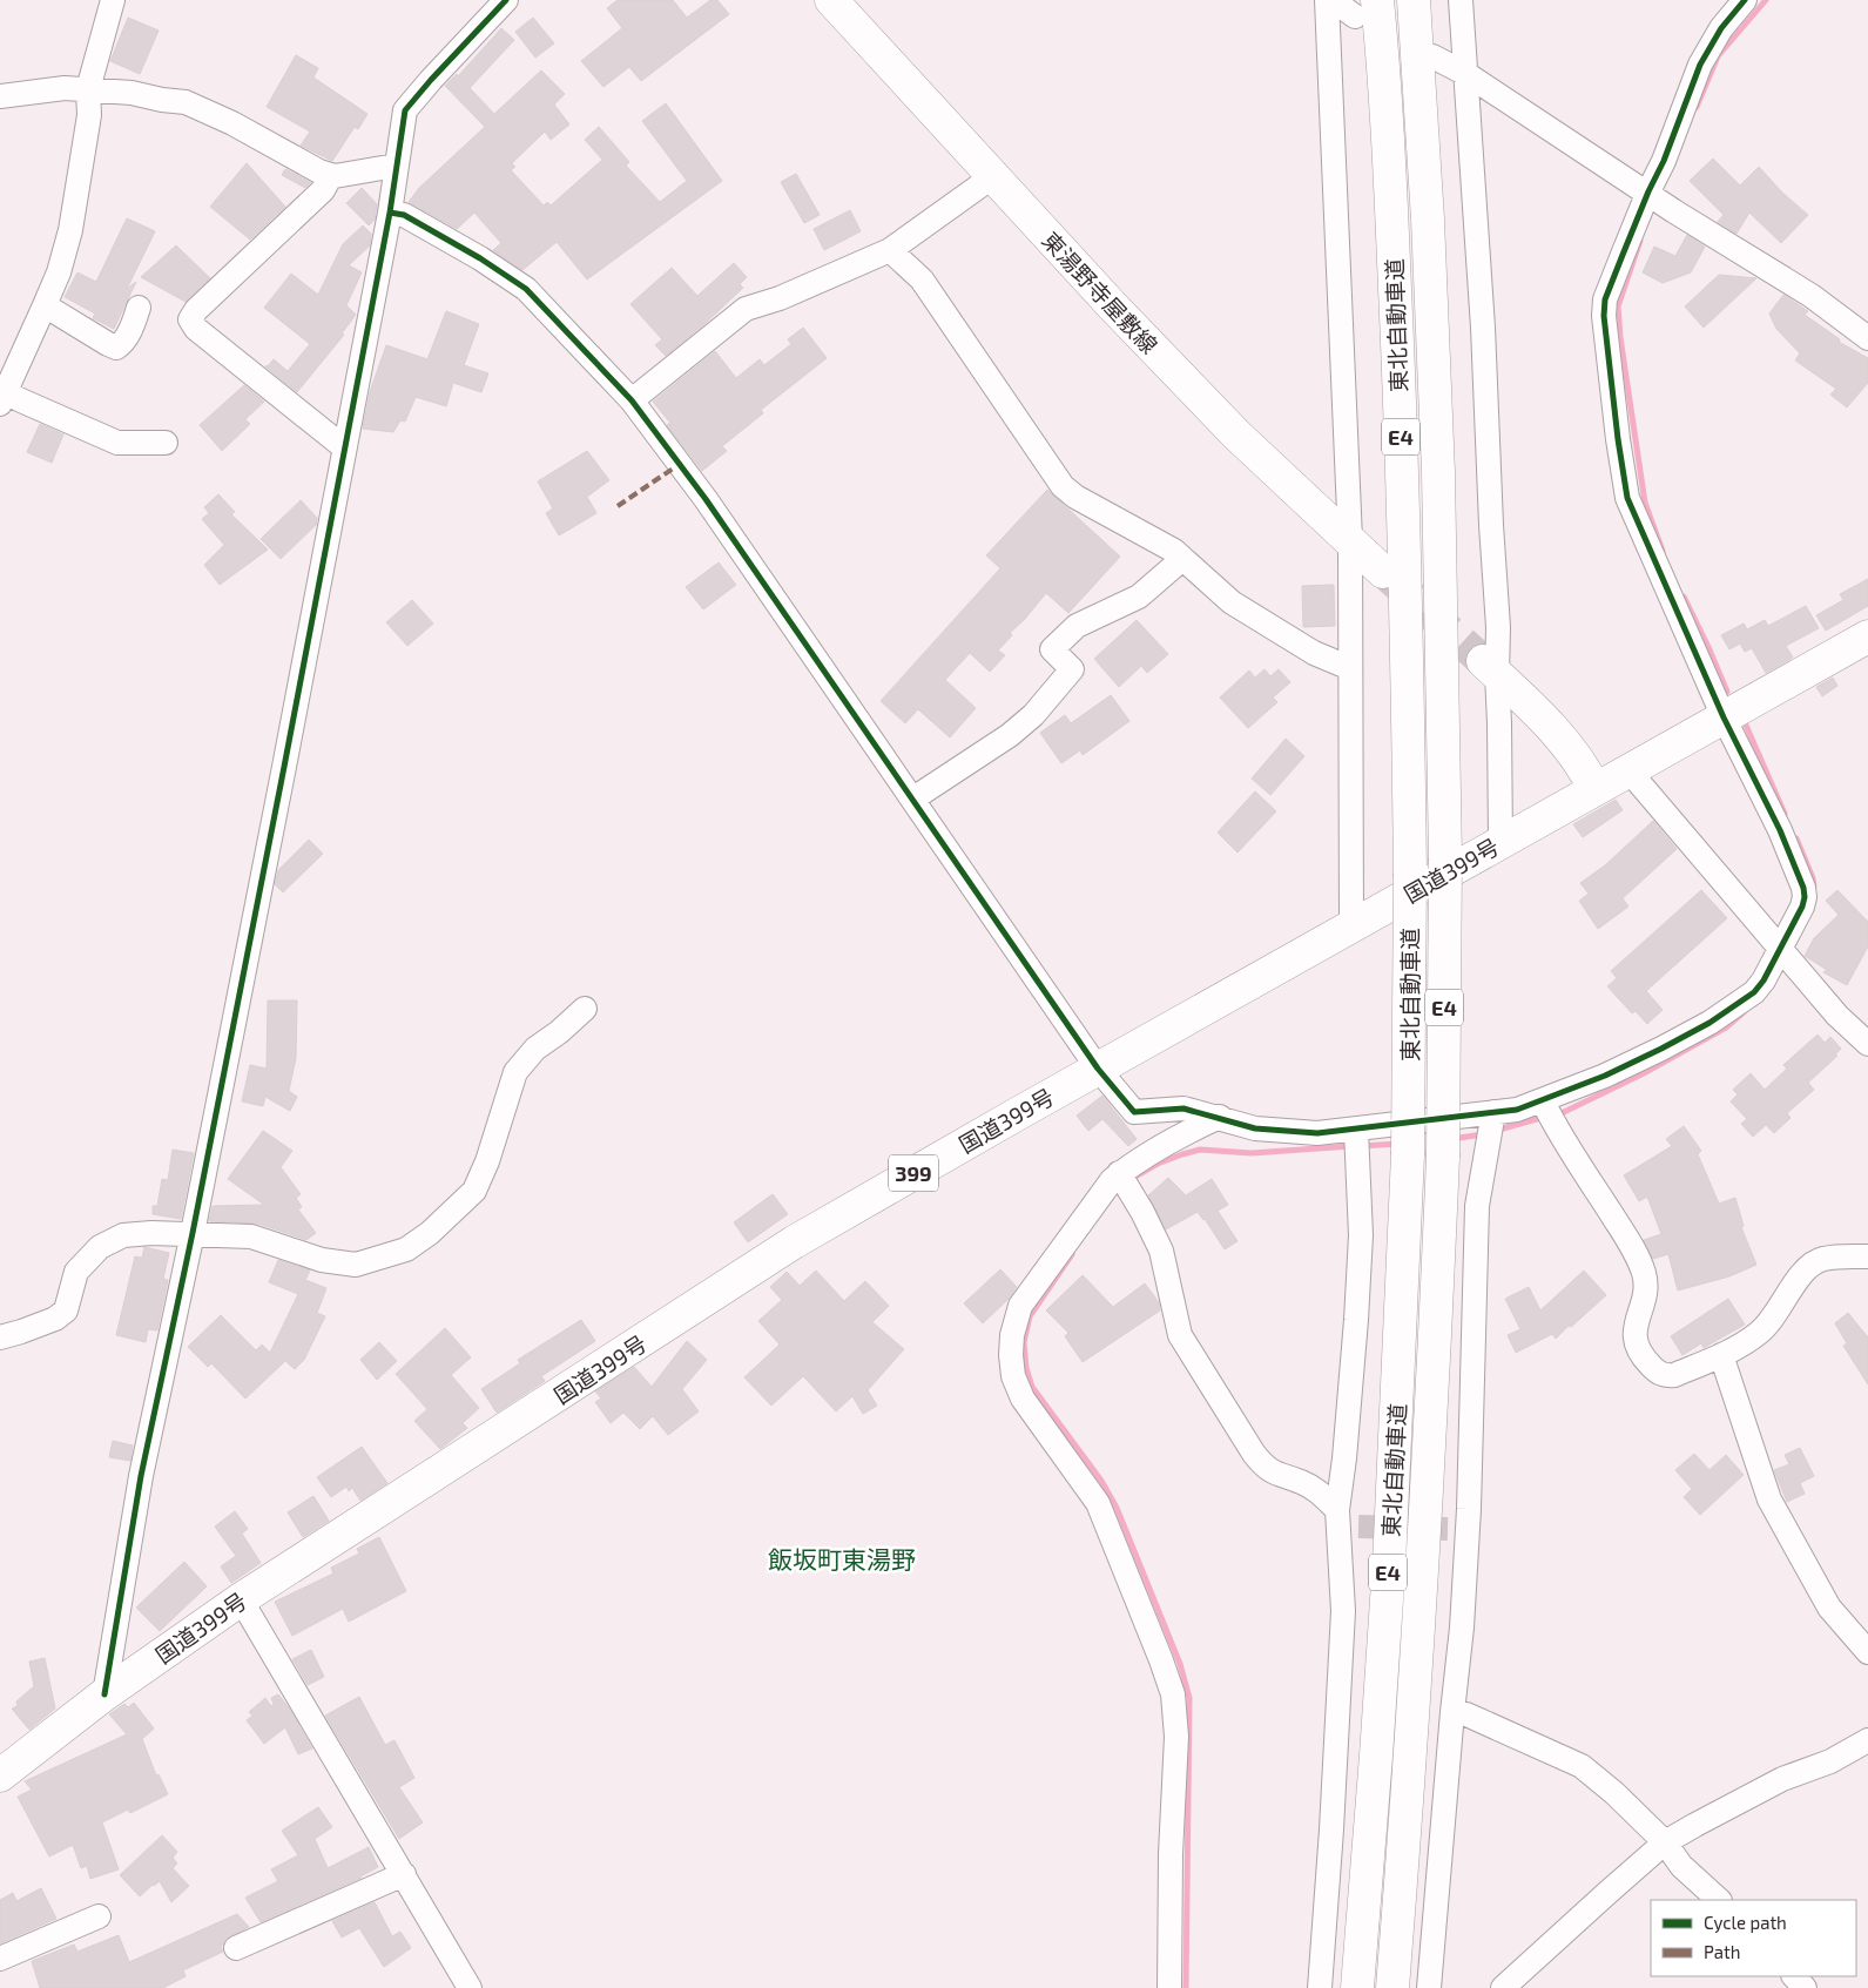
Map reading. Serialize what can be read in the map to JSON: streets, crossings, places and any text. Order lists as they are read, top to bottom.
{
  "streets": {
    "main road": [
      "東湯野寺屋敷線",
      "東北自動車道",
      "E4",
      "国道399号",
      "399"
    ]
  },
  "districts": ["飯坂町東湯野"],
  "legend": ["Cycle path", "Path"]
}
